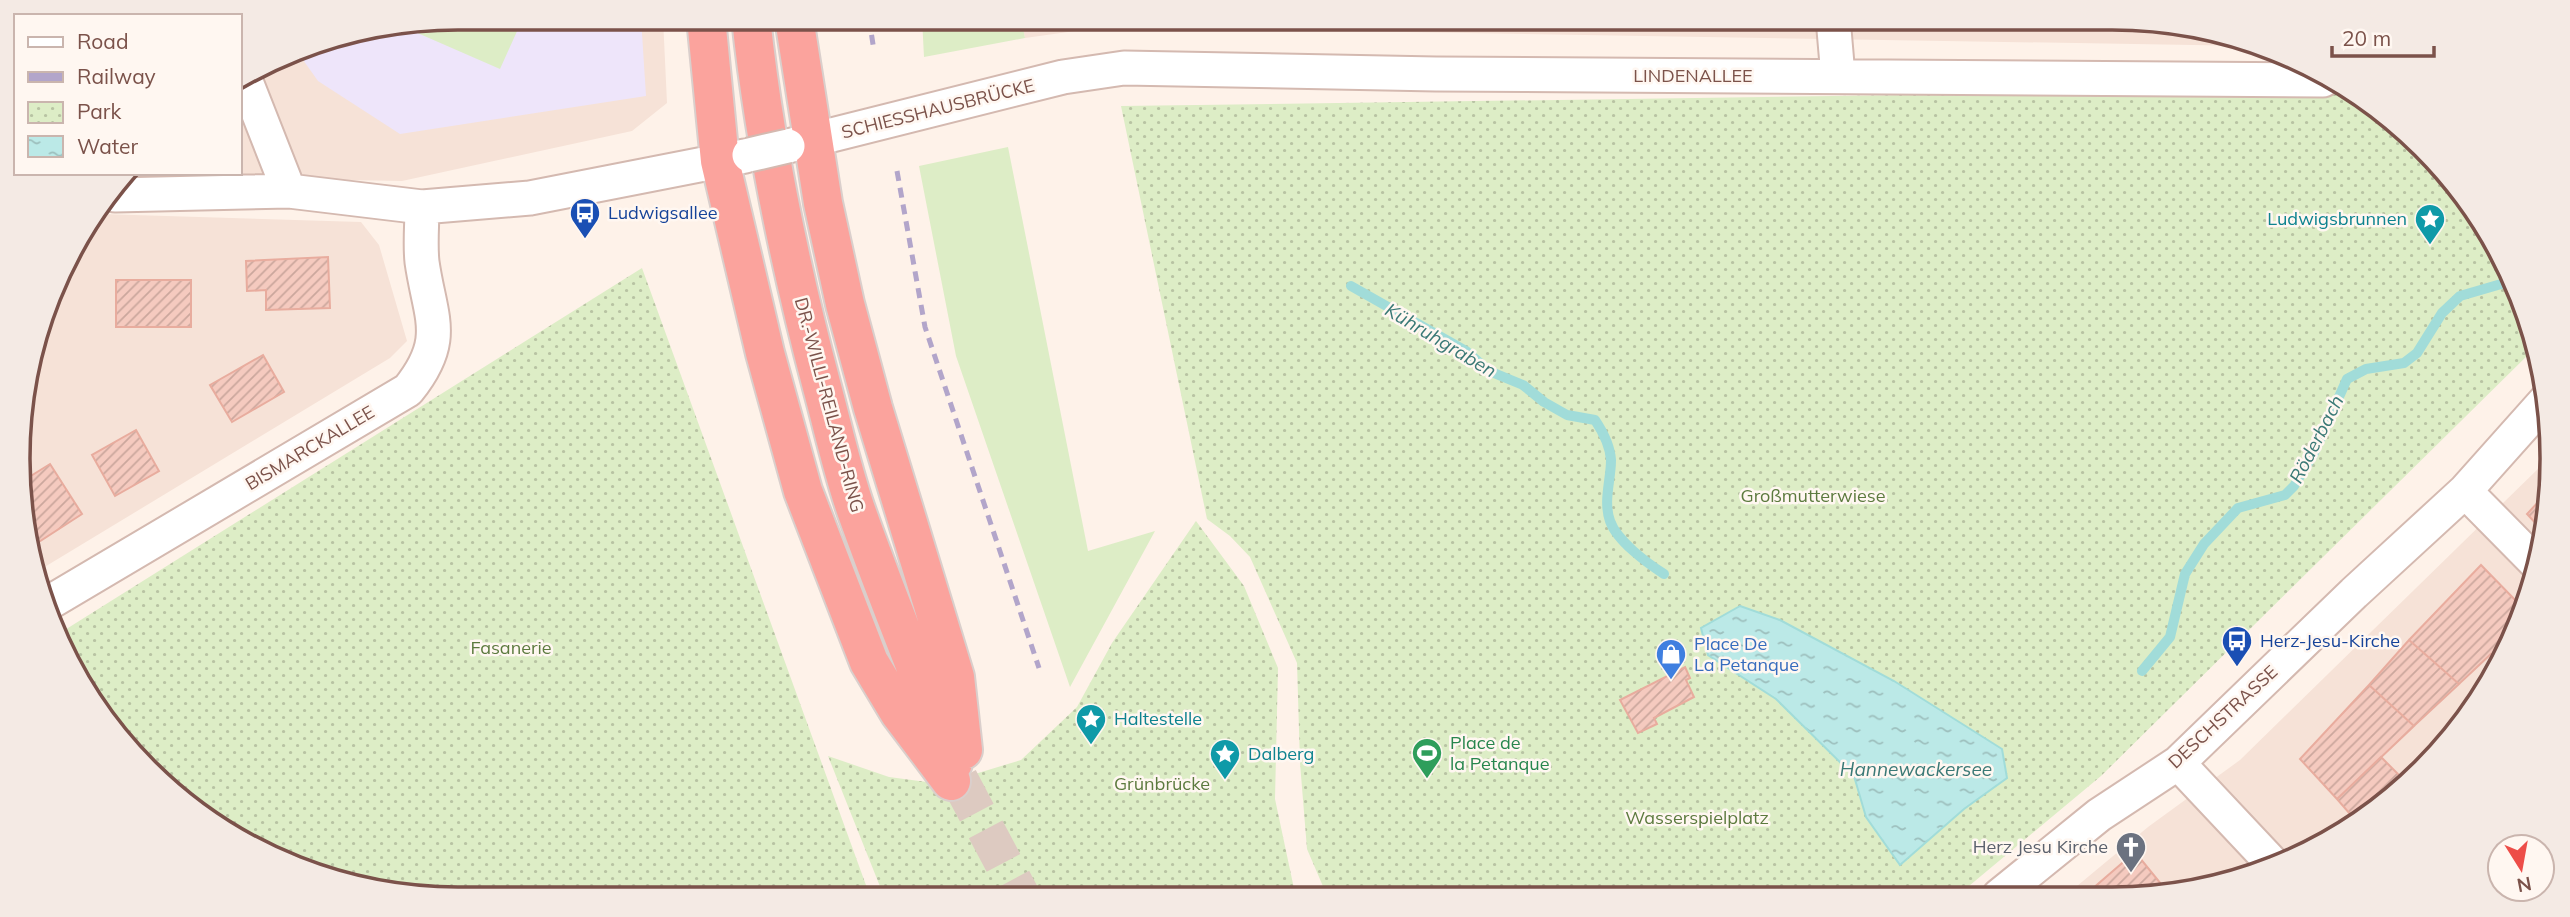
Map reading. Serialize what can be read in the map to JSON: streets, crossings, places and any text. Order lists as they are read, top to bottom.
{
  "streets": {
    "highway": ["DR.-WILLI-REILAND-RING"],
    "street": [
      "LINDENALLEE",
      "SCHIESSHAUSBRÜCKE",
      "BISMARCKALLEE",
      "DESCHSTRASSE"
    ]
  },
  "crossings": [
    ["LINDENALLEE", "SCHIESSHAUSBRÜCKE"]
  ],
  "water": ["Kühruhgraben", "Röderbach", "Hannewackersee"],
  "parks": [
    "Großmutterwiese",
    "Fasanerie",
    "Grünbrücke",
    "Wasserspielplatz"
  ],
  "places": {
    "bus stop": ["Ludwigsallee", "Herz-Jesu-Kirche"],
    "place": ["Ludwigsbrunnen", "Haltestelle", "Dalberg"],
    "shop": ["Place De La Petanque"],
    "sports": ["Place de la Petanque"],
    "church": ["Herz Jesu Kirche"]
  },
  "legend": [
    "Road",
    "Railway",
    "Park",
    "Water"
  ],
  "scale_bar": "20 m",
  "north": "bottom"
}
